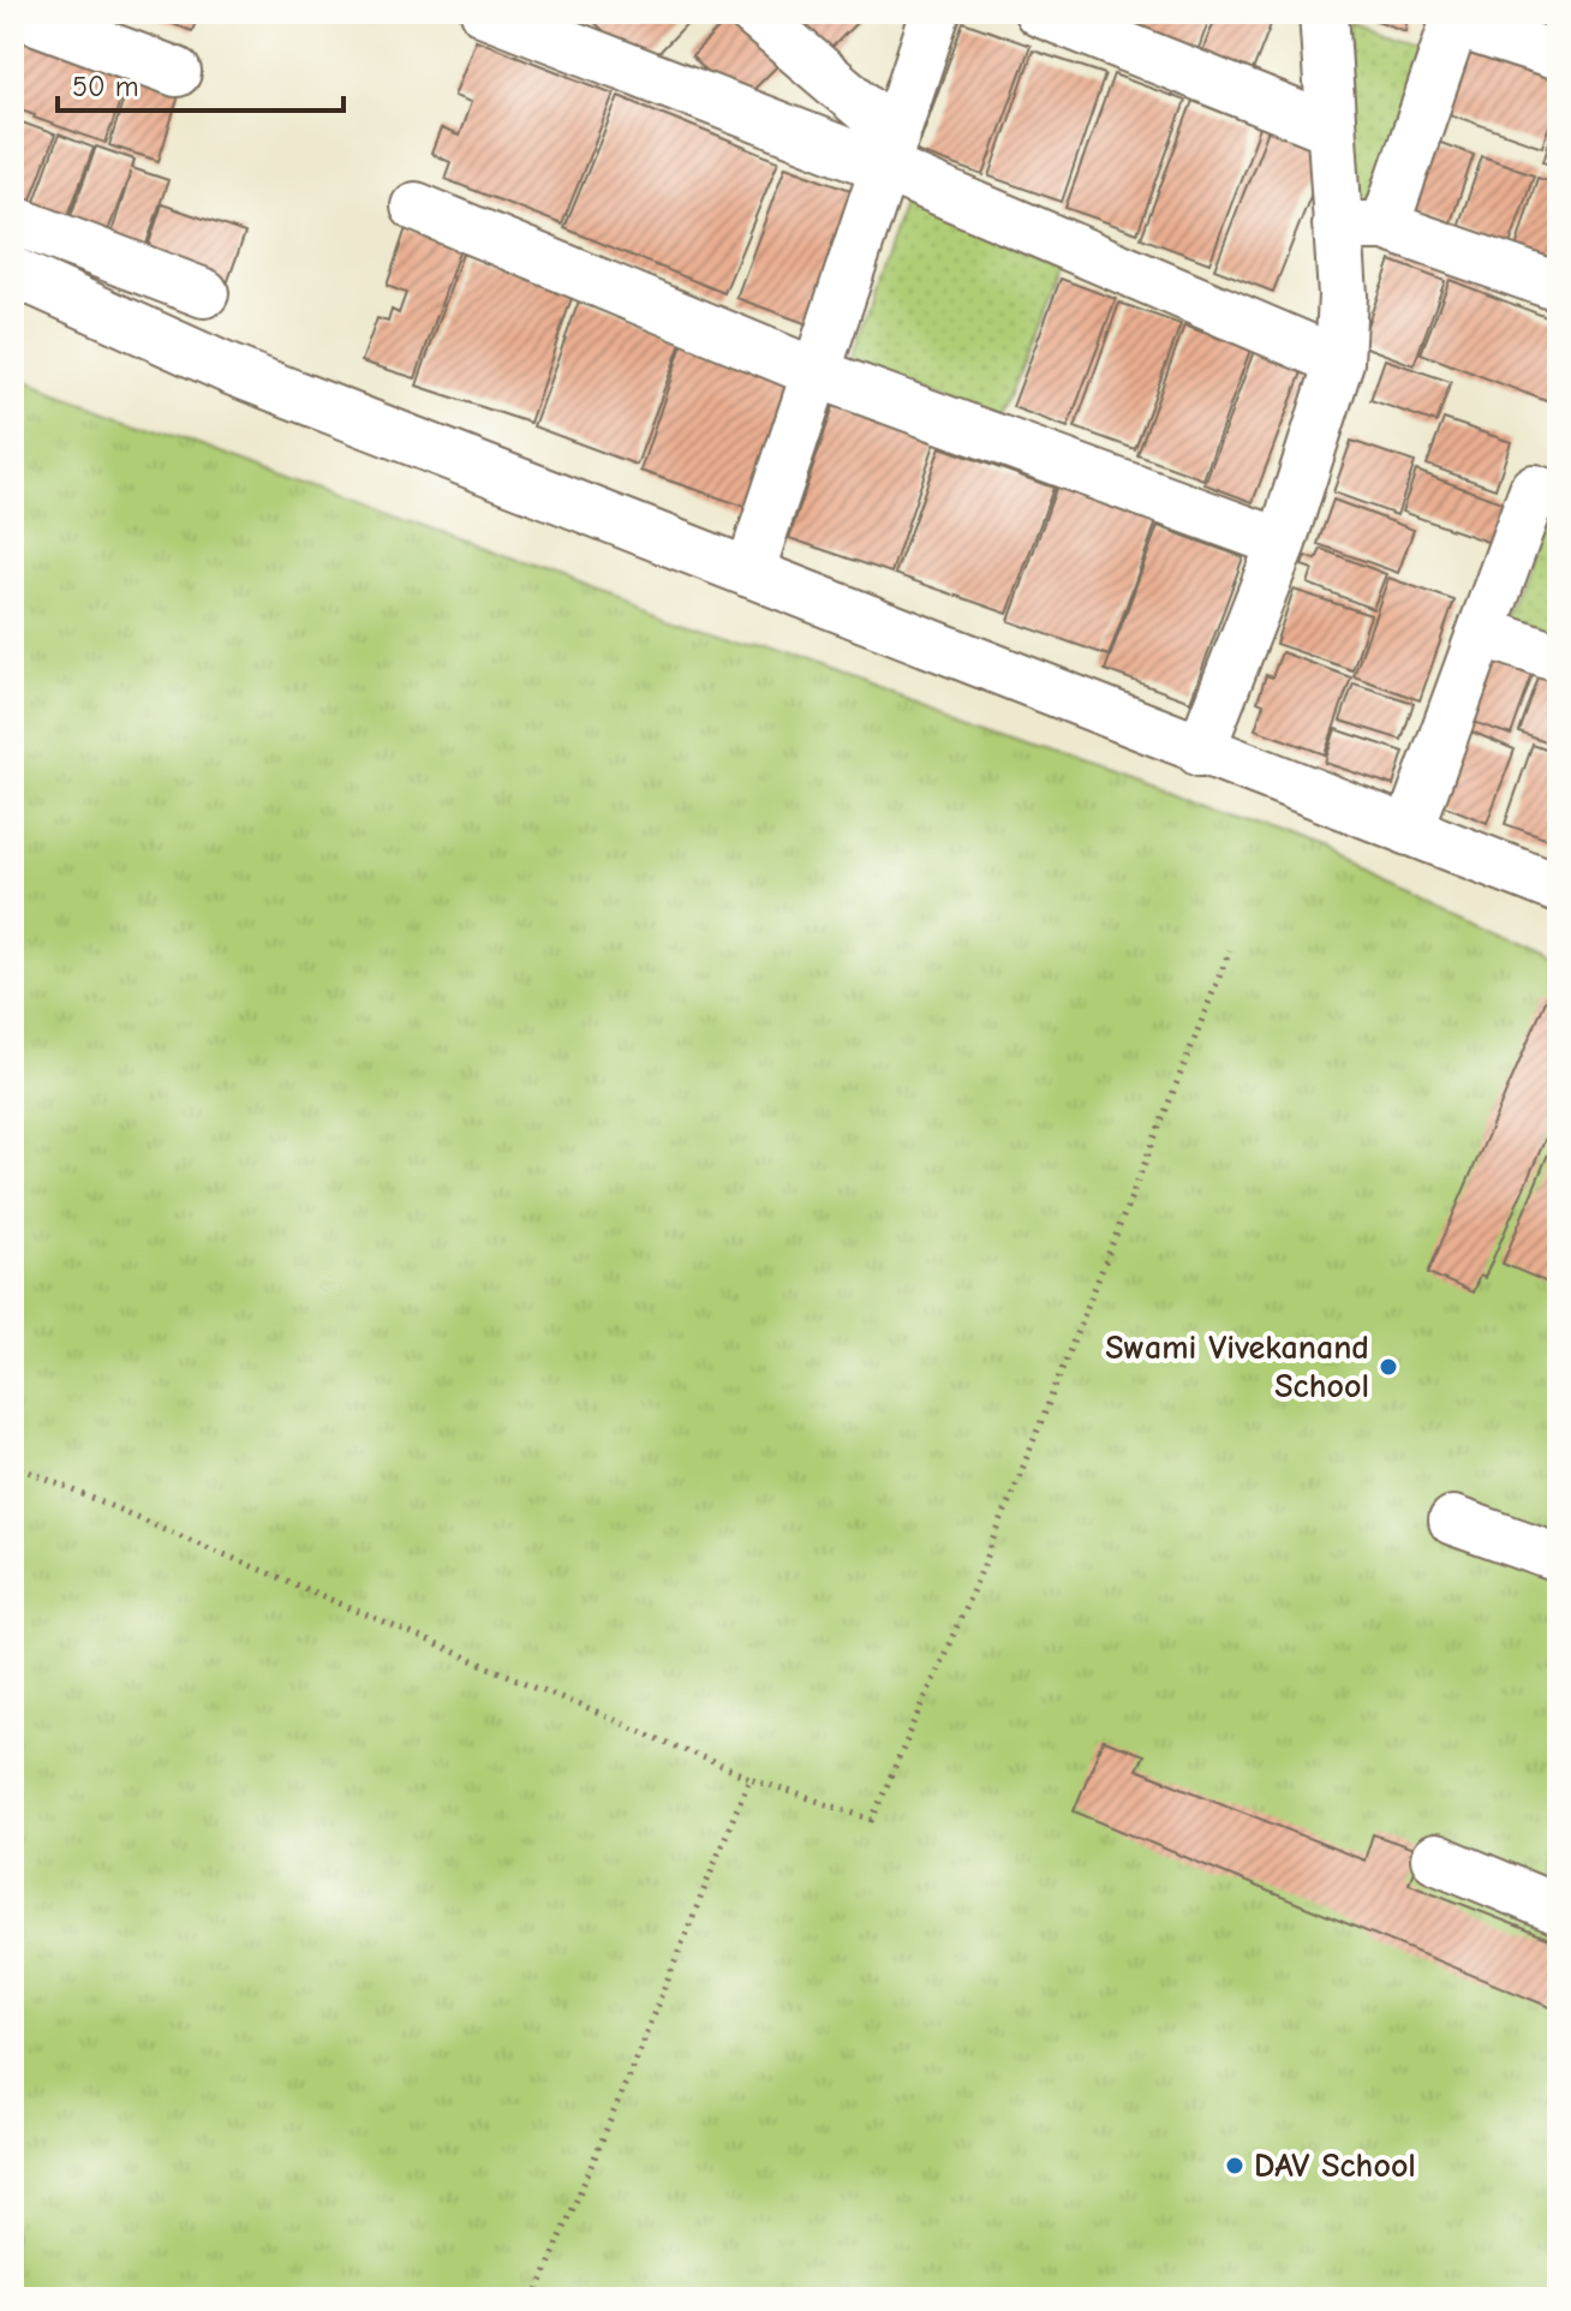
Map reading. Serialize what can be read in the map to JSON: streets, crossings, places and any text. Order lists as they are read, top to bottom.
{
  "places": ["Swami Vivekanand School", "DAV School"],
  "scale_bar": "50 m"
}
